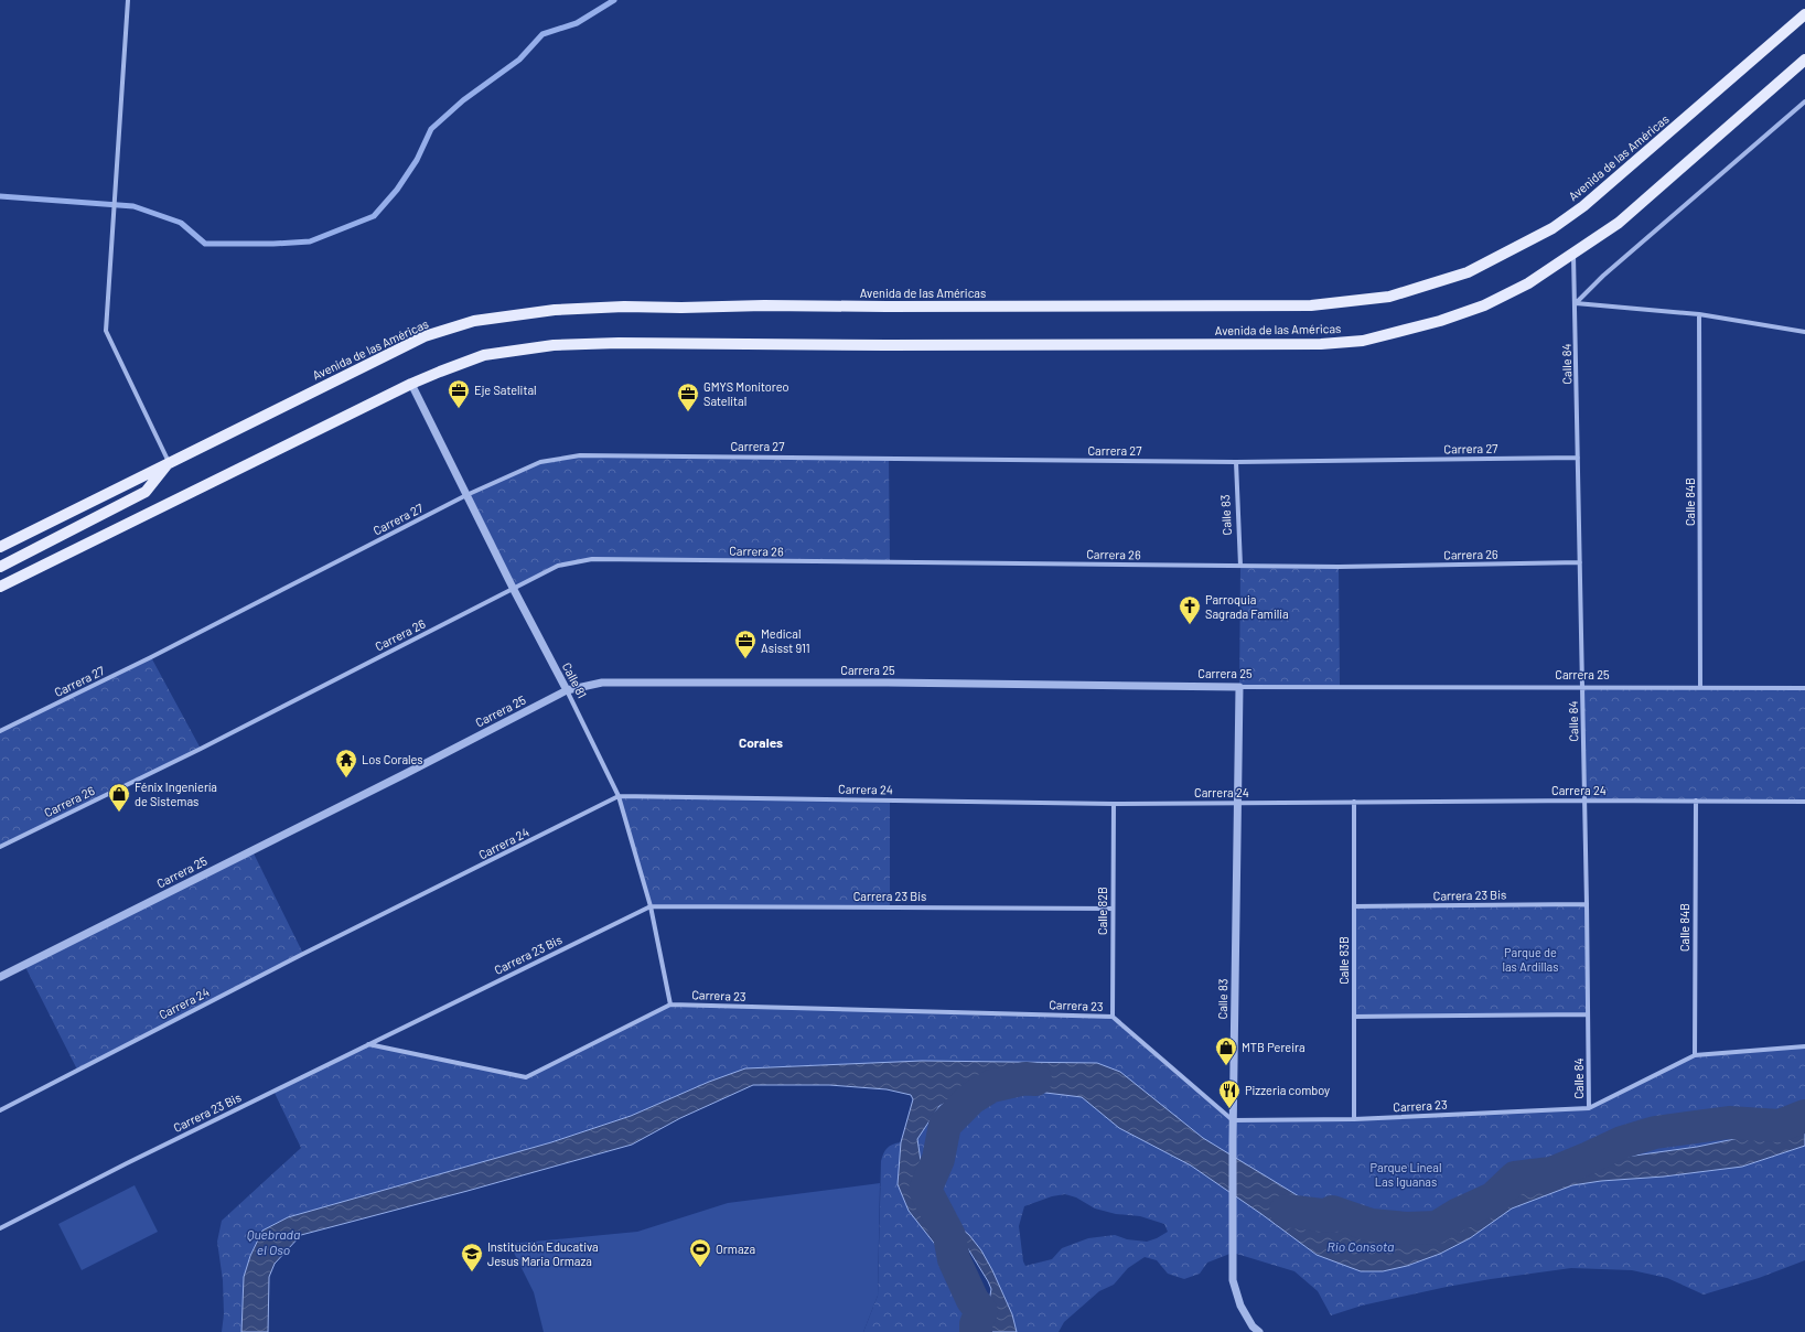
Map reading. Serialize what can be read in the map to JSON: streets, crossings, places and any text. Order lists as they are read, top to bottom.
{
  "streets": {
    "main road": ["Avenida de las Américas"],
    "street": [
      "Calle 84",
      "Carrera 27",
      "Calle 84B",
      "Calle 83",
      "Carrera 26",
      "Carrera 25",
      "Calle 81",
      "Carrera 24",
      "Carrera 23 Bis",
      "Calle 82B",
      "Calle 83B",
      "Carrera 23"
    ]
  },
  "crossings": [
    ["Avenida de las Américas", "Calle 84"],
    ["Avenida de las Américas", "Calle 81"],
    ["Calle 84", "Carrera 27"],
    ["Calle 84", "Carrera 26"],
    ["Calle 84", "Carrera 25"],
    ["Calle 84", "Carrera 24"],
    ["Calle 84", "Carrera 23 Bis"],
    ["Calle 84", "Carrera 23"],
    ["Carrera 27", "Calle 83"],
    ["Carrera 27", "Calle 81"],
    ["Calle 84B", "Carrera 25"],
    ["Calle 84B", "Carrera 24"],
    ["Calle 84B", "Carrera 23"],
    ["Calle 83", "Carrera 26"],
    ["Calle 83", "Carrera 25"],
    ["Calle 83", "Carrera 24"],
    ["Calle 83", "Carrera 23"],
    ["Carrera 26", "Calle 81"],
    ["Carrera 25", "Calle 81"],
    ["Calle 81", "Carrera 24"],
    ["Calle 81", "Carrera 23 Bis"],
    ["Calle 81", "Carrera 23"],
    ["Carrera 24", "Calle 82B"],
    ["Carrera 24", "Calle 83B"],
    ["Carrera 23 Bis", "Calle 82B"],
    ["Carrera 23 Bis", "Calle 83B"],
    ["Carrera 23 Bis", "Carrera 23"],
    ["Calle 82B", "Carrera 23"],
    ["Calle 83B", "Carrera 23"]
  ],
  "districts": ["Corales"],
  "water": ["Quebrada el Oso", "Rio Consota"],
  "parks": ["Parque de las Ardillas", "Parque Lineal Las Iguanas"],
  "places": {
    "office": ["Eje Satelital", "GMYS Monitoreo Satelital", "Medical Asisst 911"],
    "church": ["Parroquia Sagrada Familia"],
    "temple": ["Los Corales"],
    "shop": ["Fénix Ingeniería de Sistemas", "MTB Pereira"],
    "restaurant": ["Pizzeria comboy"],
    "sports": ["Ormaza"],
    "school or university": ["Institución Educativa Jesus Maria Ormaza"]
  }
}
